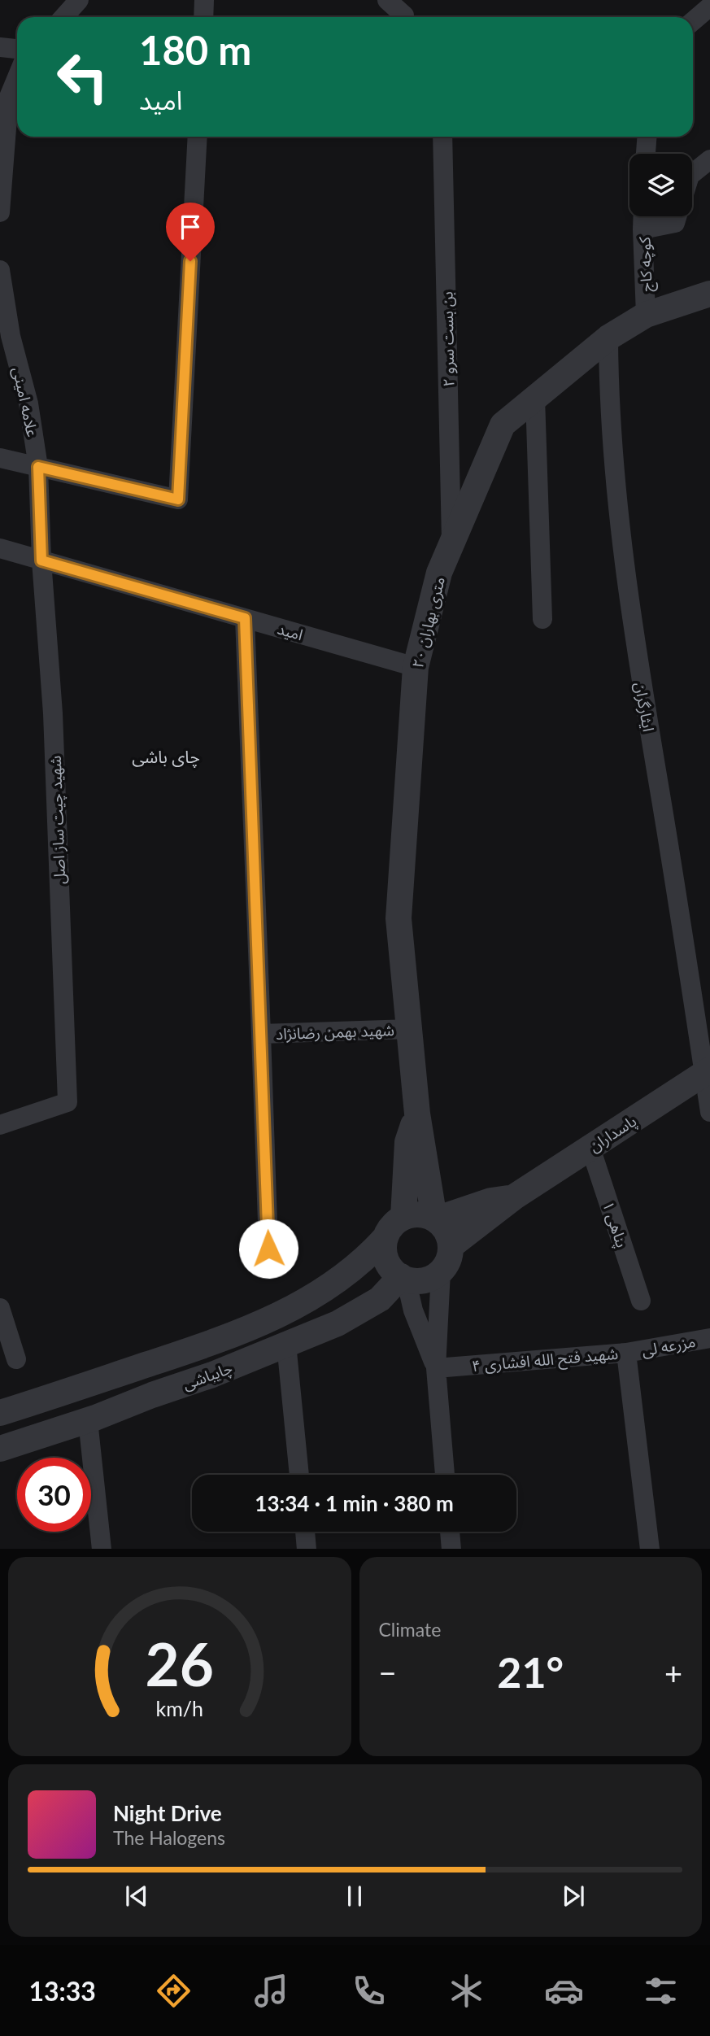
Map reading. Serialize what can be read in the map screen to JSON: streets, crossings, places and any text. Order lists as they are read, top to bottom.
{
  "streets": {
    "street": [
      "کوچه کاج",
      "بن بست سرو ۲",
      "علامه امینی",
      "۲۰ متری بهاران",
      "امید",
      "ایثارگران",
      "شهید چیت ساز اصل",
      "شهید بهمن رضانژاد",
      "پاسداران",
      "پناهی ۱",
      "مزرعه لی",
      "شهید فتح الله افشاری ۴",
      "چایباشی"
    ]
  },
  "crossings": [
    ["کوچه کاج", "۲۰ متری بهاران"],
    ["بن بست سرو ۲", "۲۰ متری بهاران"],
    ["علامه امینی", "شهید چیت ساز اصل"],
    ["۲۰ متری بهاران", "امید"],
    ["۲۰ متری بهاران", "ایثارگران"],
    ["۲۰ متری بهاران", "شهید بهمن رضانژاد"],
    ["۲۰ متری بهاران", "پاسداران"],
    ["۲۰ متری بهاران", "چایباشی"],
    ["امید", "شهید چیت ساز اصل"],
    ["امید", "شهید بهمن رضانژاد"],
    ["ایثارگران", "پاسداران"],
    ["پاسداران", "پناهی ۱"],
    ["پاسداران", "چایباشی"],
    ["مزرعه لی", "شهید فتح الله افشاری ۴"]
  ],
  "districts": ["چای باشی"],
  "page": {
    "turn": ["180 m", "امید"],
    "limit": "30",
    "trip": "13:34 · 1 min · 380 m",
    "tile": "Climate",
    "heat": ["−", "21°", "+"],
    "song": ["Night Drive", "The Halogens"],
    "tabs": "13:33",
    "gauge": ["26", "km/h"]
  }
}
